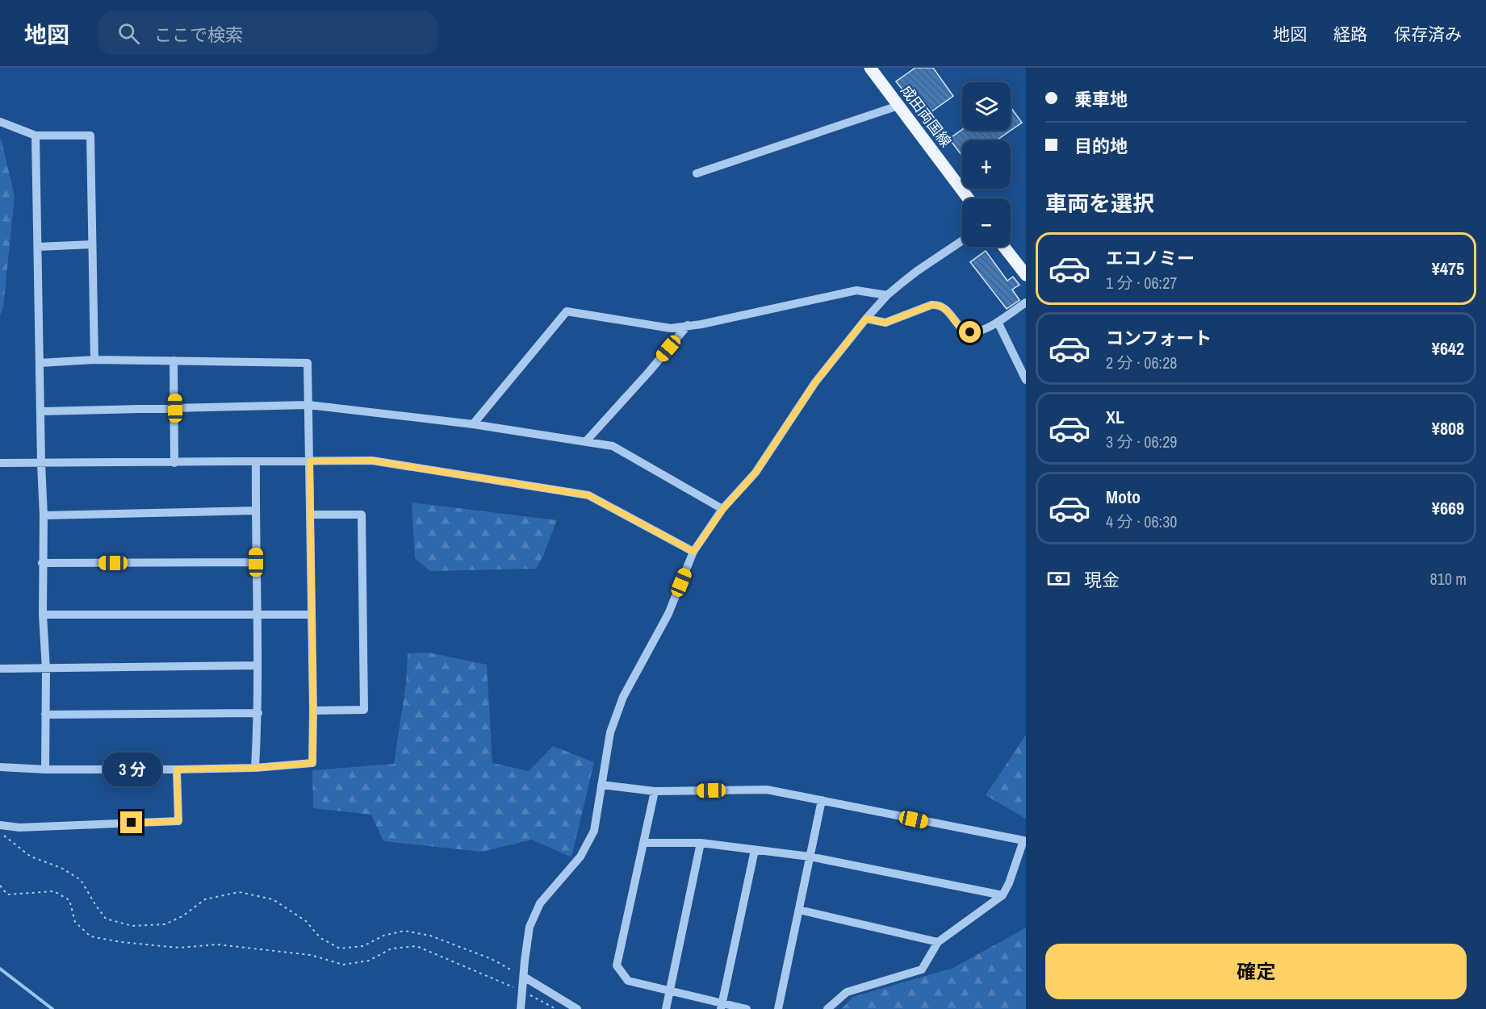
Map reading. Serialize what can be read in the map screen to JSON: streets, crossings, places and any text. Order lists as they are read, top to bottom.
{
  "streets": {
    "main road": ["成田両国線"]
  },
  "page": {
    "header": "地図",
    "search": "ここで検索",
    "nav": ["地図", "経路", "保存済み"],
    "banner": ["乗車地", "目的地"],
    "map_buttons": ["+", "−"],
    "heading": "車両を選択",
    "list": [
      {
        "name": "エコノミー",
        "note": "1 分 · 06:27",
        "value": "¥475"
      },
      {
        "name": "コンフォート",
        "note": "2 分 · 06:28",
        "value": "¥642"
      },
      {
        "name": "XL",
        "note": "3 分 · 06:29",
        "value": "¥808"
      },
      {
        "name": "Moto",
        "note": "4 分 · 06:30",
        "value": "¥669"
      }
    ],
    "pay": ["現金", "810 m"],
    "bubble": "3 分",
    "buttons": "確定"
  }
}
